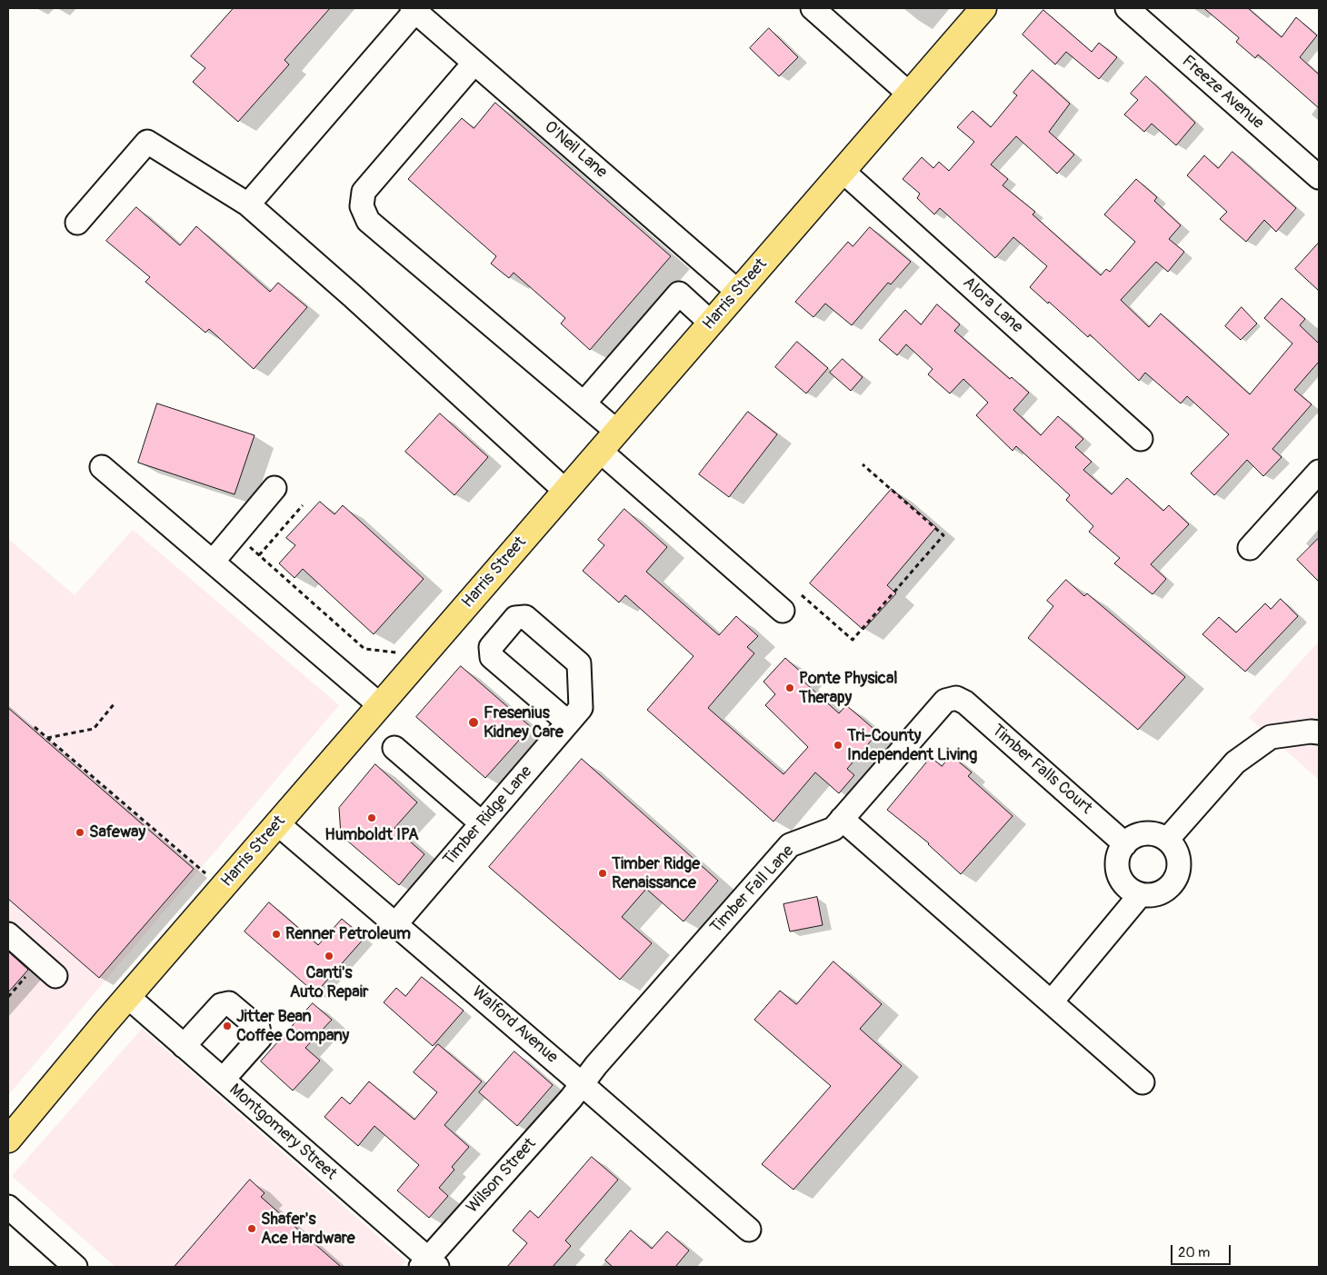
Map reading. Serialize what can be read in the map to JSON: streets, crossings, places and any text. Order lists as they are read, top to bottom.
{
  "streets": {
    "main road": ["Harris Street"],
    "street": [
      "Freeze Avenue",
      "O'Neil Lane",
      "Alora Lane",
      "Timber Falls Court",
      "Timber Ridge Lane",
      "Timber Fall Lane",
      "Walford Avenue",
      "Montgomery Street",
      "Wilson Street"
    ]
  },
  "crossings": [
    ["O'Neil Lane", "Harris Street"],
    ["Harris Street", "Alora Lane"],
    ["Harris Street", "Walford Avenue"],
    ["Harris Street", "Montgomery Street"],
    ["Timber Falls Court", "Timber Fall Lane"],
    ["Timber Ridge Lane", "Walford Avenue"],
    ["Timber Fall Lane", "Walford Avenue"],
    ["Timber Fall Lane", "Wilson Street"],
    ["Walford Avenue", "Wilson Street"],
    ["Montgomery Street", "Wilson Street"]
  ],
  "places": [
    "Ponte Physical Therapy",
    "Fresenius Kidney Care",
    "Tri-County Independent Living",
    "Humboldt IPA",
    "Safeway",
    "Timber Ridge Renaissance",
    "Renner Petroleum",
    "Canti's Auto Repair",
    "Jitter Bean Coffee Company",
    "Shafer's Ace Hardware"
  ],
  "scale_bar": "20 m"
}
